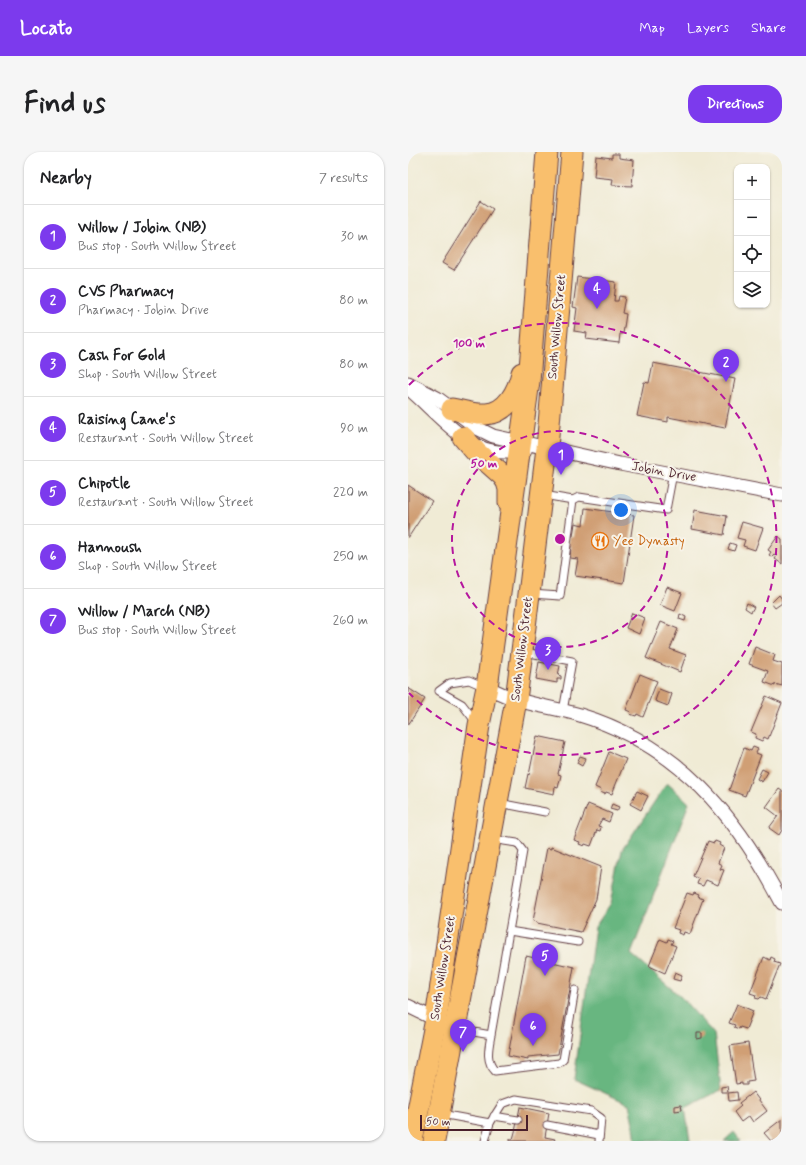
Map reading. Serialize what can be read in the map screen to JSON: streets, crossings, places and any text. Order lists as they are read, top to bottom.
{
  "streets": {
    "main road": ["South Willow Street"],
    "street": ["Jobin Drive"]
  },
  "crossings": [
    ["South Willow Street", "Jobin Drive"]
  ],
  "places": {
    "restaurant": ["Yee Dynasty"]
  },
  "scale_bar": "50 m",
  "page": {
    "header": "Locato",
    "nav": ["Map", "Layers", "Share"],
    "buttons": "Directions",
    "title": "Find us",
    "heading": ["Nearby", "7 results"],
    "map_buttons": ["+", "−"],
    "list": [
      {
        "mark": "1",
        "name": "Willow / Jobin (NB)",
        "note": "Bus stop · South Willow Street",
        "value": "30 m"
      },
      {
        "mark": "2",
        "name": "CVS Pharmacy",
        "note": "Pharmacy · Jobin Drive",
        "value": "80 m"
      },
      {
        "mark": "3",
        "name": "Cash For Gold",
        "note": "Shop · South Willow Street",
        "value": "80 m"
      },
      {
        "mark": "4",
        "name": "Raising Cane's",
        "note": "Restaurant · South Willow Street",
        "value": "90 m"
      },
      {
        "mark": "5",
        "name": "Chipotle",
        "note": "Restaurant · South Willow Street",
        "value": "220 m"
      },
      {
        "mark": "6",
        "name": "Hannoush",
        "note": "Shop · South Willow Street",
        "value": "250 m"
      },
      {
        "mark": "7",
        "name": "Willow / March (NB)",
        "note": "Bus stop · South Willow Street",
        "value": "260 m"
      }
    ],
    "pins": [
      "4",
      "2",
      "1",
      "3",
      "5",
      "6",
      "7"
    ],
    "scale": "50 m"
  },
  "rings": ["100 m", "50 m"]
}
